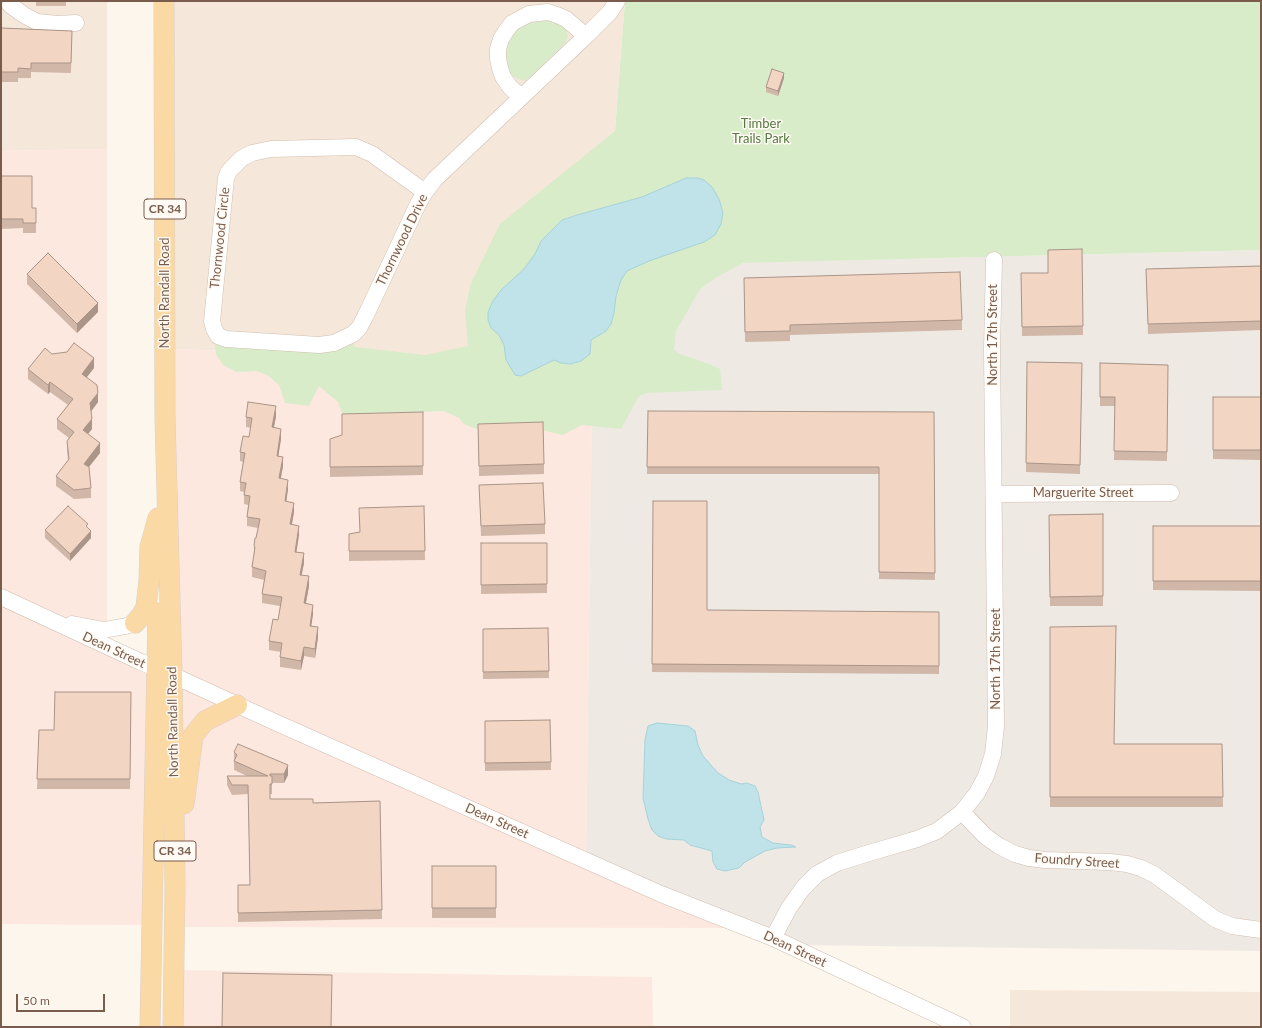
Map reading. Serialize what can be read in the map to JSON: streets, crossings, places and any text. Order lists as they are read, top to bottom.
{
  "streets": {
    "main road": ["CR 34", "North Randall Road"],
    "street": [
      "Thornwood Circle",
      "Thornwood Drive",
      "North 17th Street",
      "Marguerite Street",
      "Dean Street",
      "Foundry Street"
    ]
  },
  "crossings": [
    ["Thornwood Circle", "Thornwood Drive"],
    ["North Randall Road", "Dean Street"],
    ["North 17th Street", "Marguerite Street"],
    ["North 17th Street", "Dean Street"],
    ["North 17th Street", "Foundry Street"]
  ],
  "parks": ["Timber Trails Park"],
  "scale_bar": "50 m"
}
